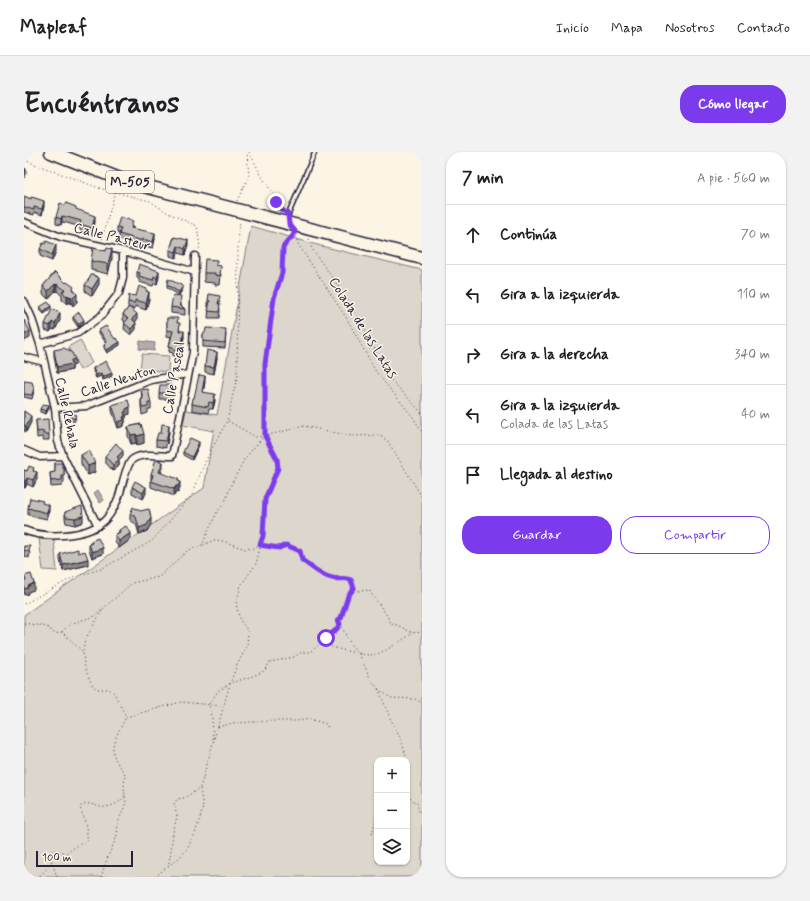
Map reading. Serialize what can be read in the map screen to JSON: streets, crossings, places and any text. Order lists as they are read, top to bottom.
{
  "streets": {
    "highway": ["M-505"],
    "street": [
      "Calle Pasteur",
      "Calle Pascal",
      "Calle Newton",
      "Calle Rehala"
    ],
    "path": ["Colada de las Latas"]
  },
  "crossings": [
    ["M-505", "Colada de las Latas"],
    ["Calle Pasteur", "Calle Pascal"],
    ["Calle Pascal", "Calle Newton"],
    ["Calle Pascal", "Calle Rehala"],
    ["Calle Newton", "Calle Rehala"]
  ],
  "scale_bar": "100 m",
  "page": {
    "header": "Mapleaf",
    "nav": [
      "Inicio",
      "Mapa",
      "Nosotros",
      "Contacto"
    ],
    "buttons": [
      "Cómo llegar",
      ["Guardar", "Compartir"]
    ],
    "title": "Encuéntranos",
    "heading": ["7 min", "A pie · 560 m"],
    "list": [
      ["Continúa", "70 m"],
      ["Gira a la izquierda", "110 m"],
      ["Gira a la derecha", "340 m"],
      ["Gira a la izquierda", "Colada de las Latas", "40 m"],
      "Llegada al destino"
    ],
    "map_buttons": ["+", "−"],
    "scale": "100 m"
  }
}
